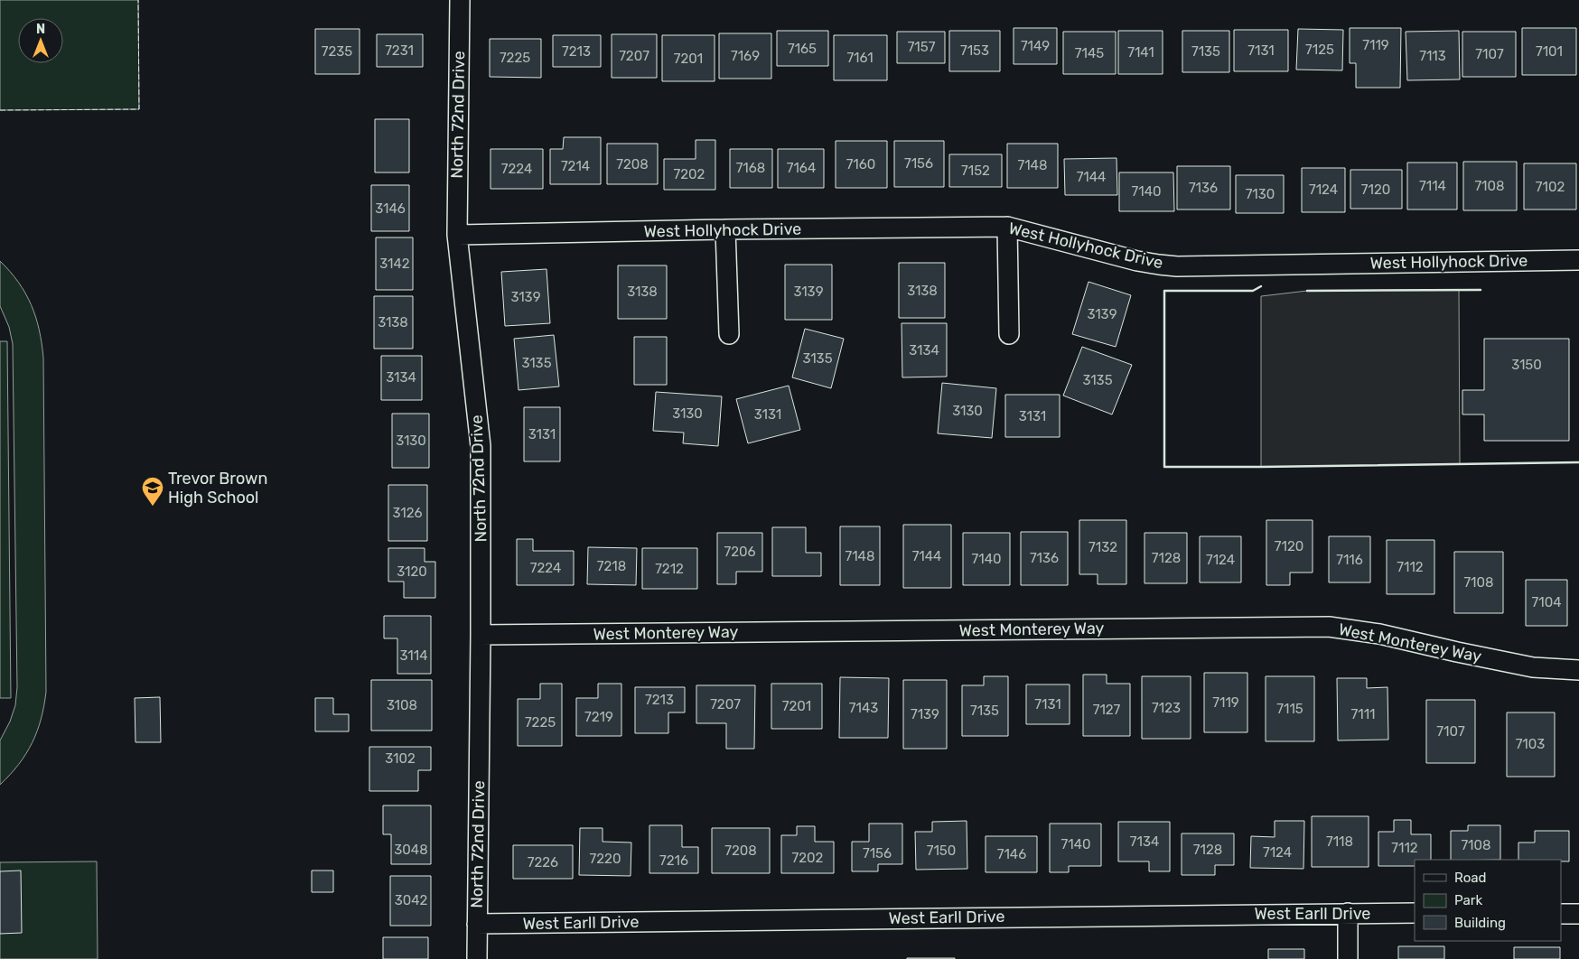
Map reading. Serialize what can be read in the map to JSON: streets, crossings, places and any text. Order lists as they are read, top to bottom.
{
  "streets": {
    "street": [
      "North 72nd Drive",
      "West Hollyhock Drive",
      "West Monterey Way",
      "West Earll Drive"
    ]
  },
  "crossings": [
    ["North 72nd Drive", "West Hollyhock Drive"],
    ["North 72nd Drive", "West Monterey Way"],
    ["North 72nd Drive", "West Earll Drive"]
  ],
  "places": {
    "school or university": ["Trevor Brown High School"]
  },
  "house_numbers": [
    "7119",
    "7149",
    "7157",
    "7165",
    "7125",
    "7231",
    "7153",
    "7131",
    "7235",
    "7213",
    "7135",
    "7101",
    "7141",
    "7145",
    "7107",
    "7207",
    "7169",
    "7113",
    "7225",
    "7161",
    "7201",
    "7156",
    "7208",
    "7160",
    "7148",
    "7214",
    "7168",
    "7164",
    "7224",
    "7152",
    "7202",
    "7144",
    "7114",
    "7108",
    "7102",
    "7136",
    "7124",
    "7120",
    "7140",
    "7130",
    "3146",
    "3142",
    "3138",
    "3138",
    "3139",
    "3139",
    "3139",
    "3138",
    "3134",
    "3135",
    "3135",
    "3150",
    "3134",
    "3135",
    "3130",
    "3130",
    "3131",
    "3131",
    "3131",
    "3130",
    "3126",
    "7120",
    "7132",
    "7206",
    "7148",
    "7144",
    "7136",
    "7128",
    "7140",
    "7124",
    "7116",
    "7218",
    "7112",
    "7224",
    "7212",
    "3120",
    "7108",
    "7104",
    "3114",
    "7213",
    "7119",
    "7207",
    "7131",
    "3108",
    "7201",
    "7143",
    "7123",
    "7115",
    "7127",
    "7135",
    "7139",
    "7111",
    "7219",
    "7225",
    "7107",
    "7103",
    "3102",
    "7134",
    "7118",
    "7140",
    "7108",
    "7112",
    "3048",
    "7128",
    "7208",
    "7150",
    "7124",
    "7156",
    "7146",
    "7202",
    "7220",
    "7216",
    "7226",
    "3042"
  ],
  "legend": ["Road", "Park", "Building"],
  "north": "top"
}
